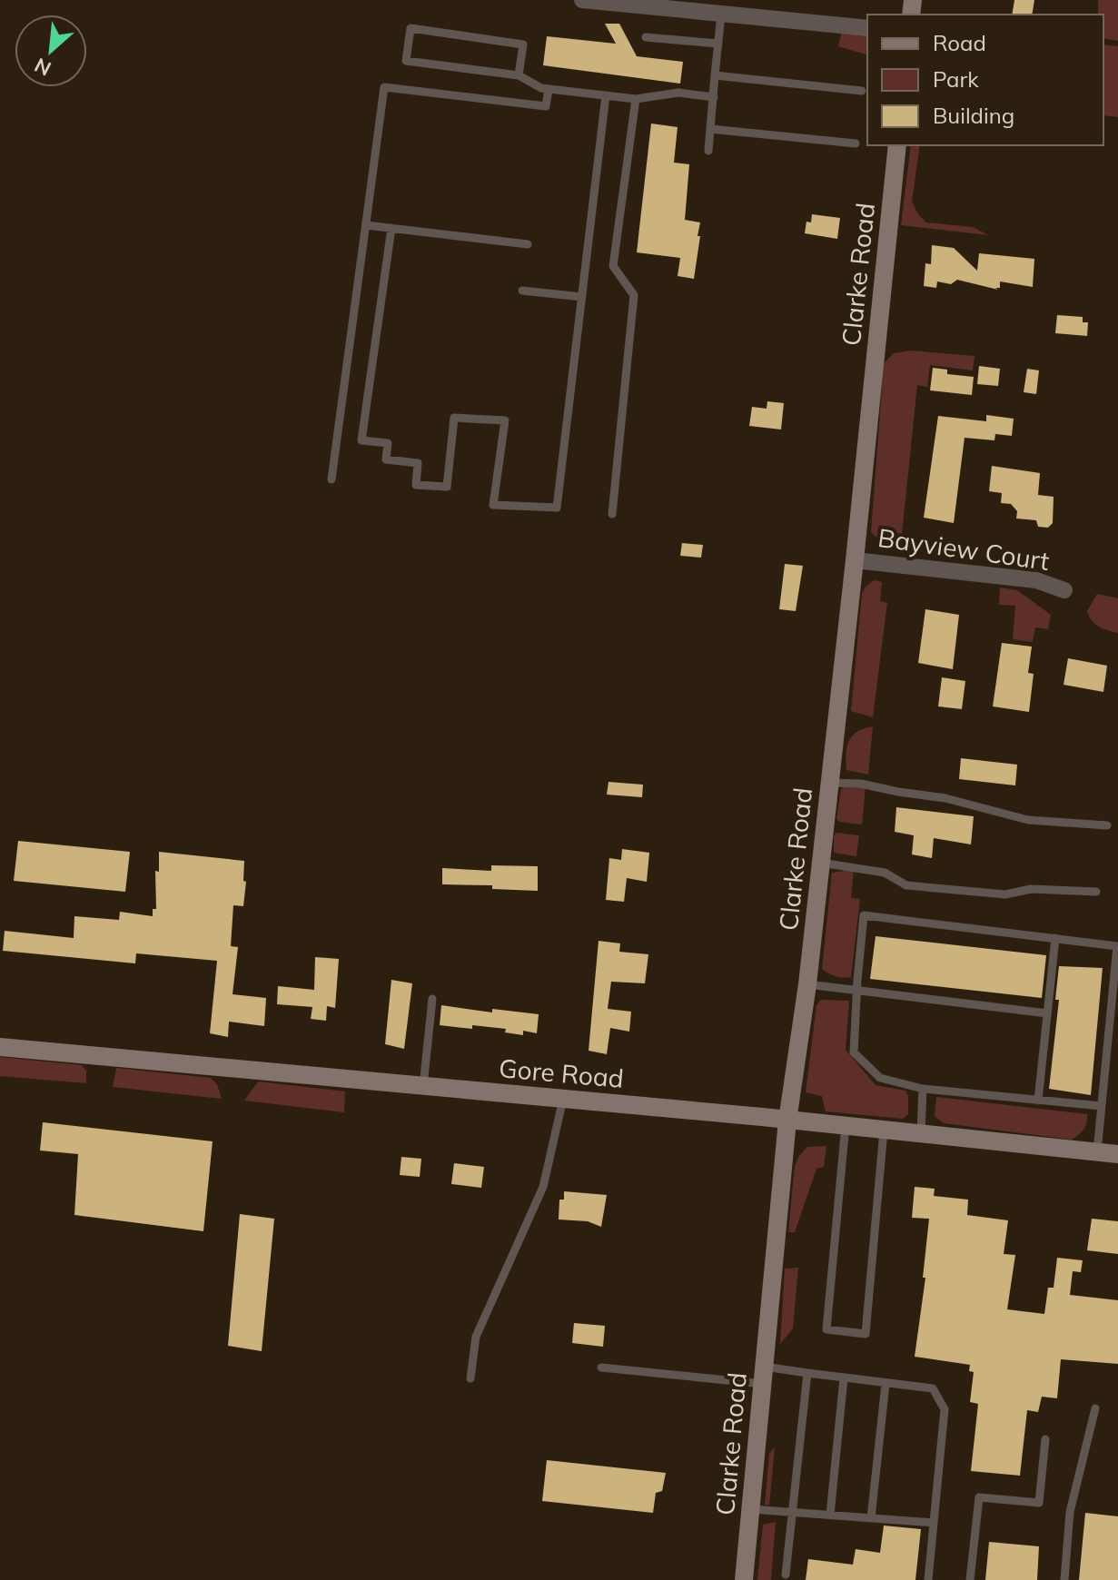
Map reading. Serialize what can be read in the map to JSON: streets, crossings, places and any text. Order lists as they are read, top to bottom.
{
  "streets": {
    "main road": ["Clarke Road", "Gore Road"],
    "street": ["Bayview Court"]
  },
  "crossings": [
    ["Clarke Road", "Bayview Court"],
    ["Clarke Road", "Gore Road"]
  ],
  "legend": ["Road", "Park", "Building"],
  "north": "bottom left"
}
